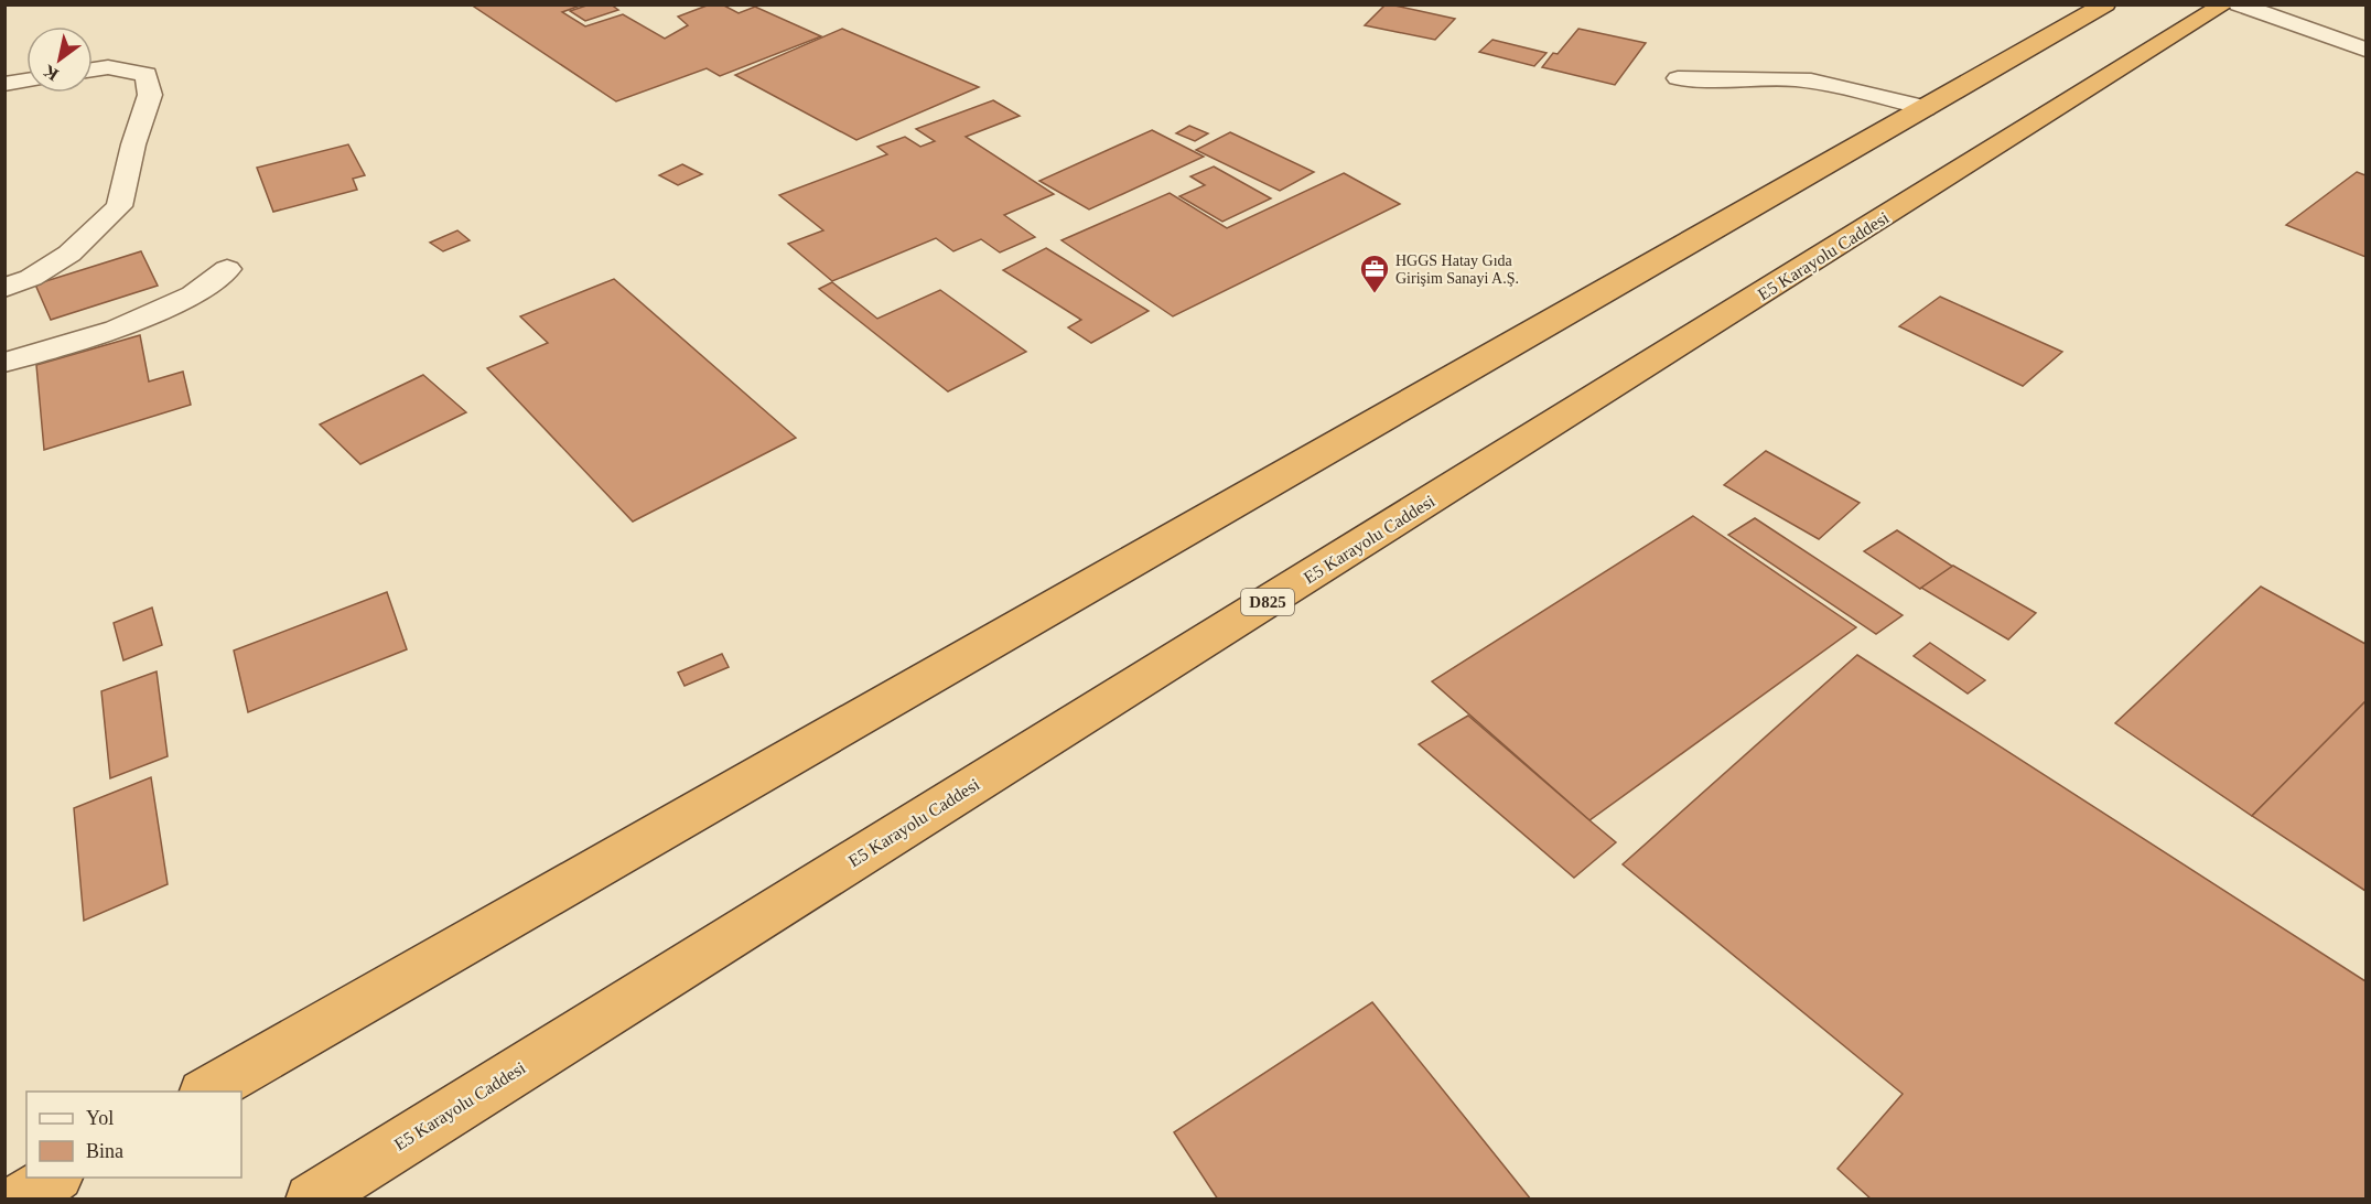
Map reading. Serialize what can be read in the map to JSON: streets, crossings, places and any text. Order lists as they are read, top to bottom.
{
  "streets": {
    "highway": ["E5 Karayolu Caddesi", "D825"]
  },
  "places": {
    "office": ["HGGS Hatay Gıda Girişim Sanayi A.Ş."]
  },
  "legend": ["Yol", "Bina"],
  "north": "bottom left"
}
